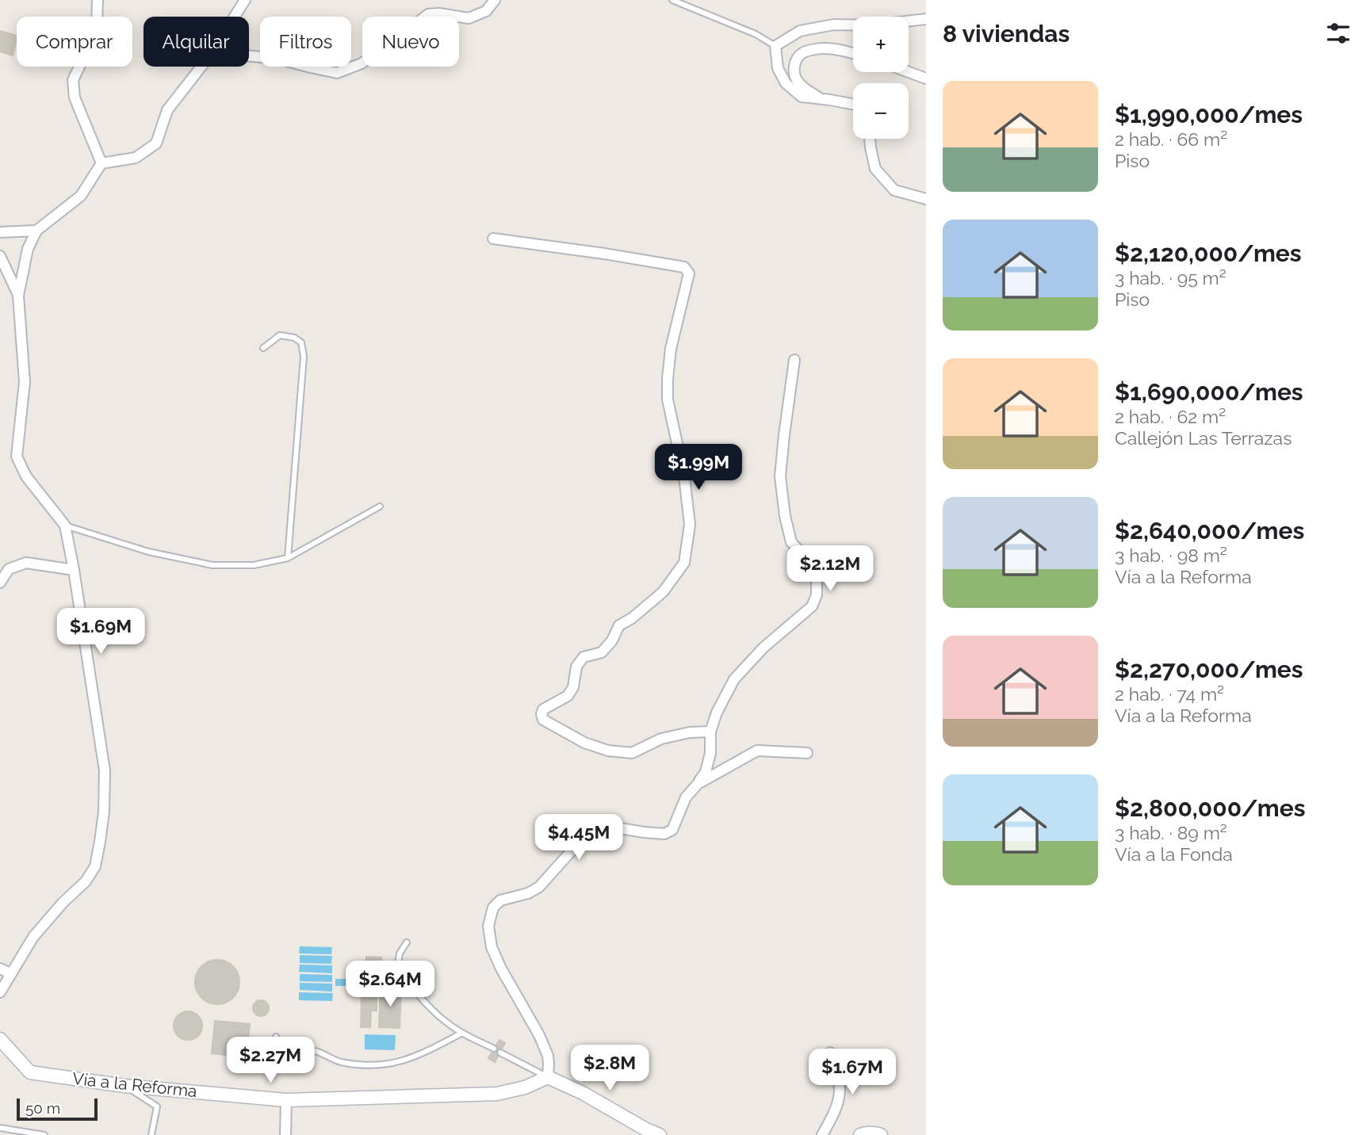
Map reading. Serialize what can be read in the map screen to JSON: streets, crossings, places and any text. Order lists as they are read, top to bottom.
{
  "streets": {
    "street": ["Vía a la Reforma"]
  },
  "scale_bar": "50 m",
  "page": {
    "heading": "8 viviendas",
    "map_buttons": ["+", "−"],
    "chip": [
      "Comprar",
      "Alquilar",
      "Filtros",
      "Nuevo"
    ],
    "list": [
      {
        "name": "$1,990,000/mes",
        "note": "2 hab. · 66 m² · Piso"
      },
      {
        "name": "$2,120,000/mes",
        "note": "3 hab. · 95 m² · Piso"
      },
      {
        "name": "$1,690,000/mes",
        "note": "2 hab. · 62 m² · Callejón Las Terrazas"
      },
      {
        "name": "$2,640,000/mes",
        "note": "3 hab. · 98 m² · Vía a la Reforma"
      },
      {
        "name": "$2,270,000/mes",
        "note": "2 hab. · 74 m² · Vía a la Reforma"
      },
      {
        "name": "$2,800,000/mes",
        "note": "3 hab. · 89 m² · Vía a la Fonda"
      }
    ],
    "price": [
      "$1.99M",
      "$2.12M",
      "$1.69M",
      "$4.45M",
      "$2.64M",
      "$2.27M",
      "$2.8M",
      "$1.67M"
    ],
    "scale": "50 m"
  }
}
